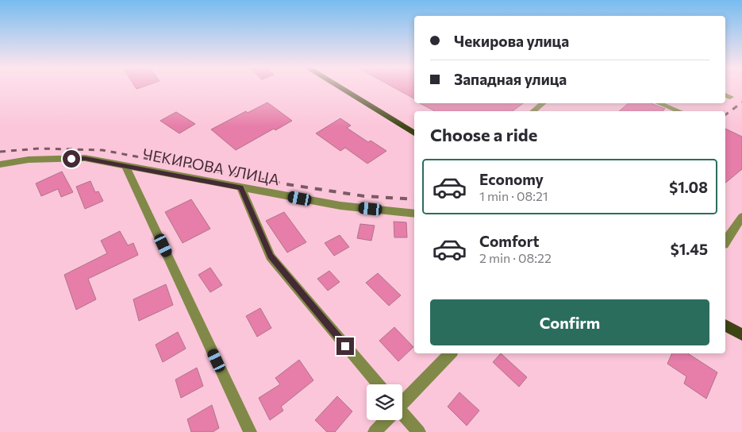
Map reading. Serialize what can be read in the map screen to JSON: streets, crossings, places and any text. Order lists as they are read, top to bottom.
{
  "streets": {
    "street": ["ЧЕКИРОВА УЛИЦА"]
  },
  "page": {
    "banner": ["Чекирова улица", "Западная улица"],
    "heading": "Choose a ride",
    "list": [
      {
        "name": "Economy",
        "note": "1 min · 08:21",
        "value": "$1.08"
      },
      {
        "name": "Comfort",
        "note": "2 min · 08:22",
        "value": "$1.45"
      }
    ],
    "buttons": "Confirm"
  }
}
